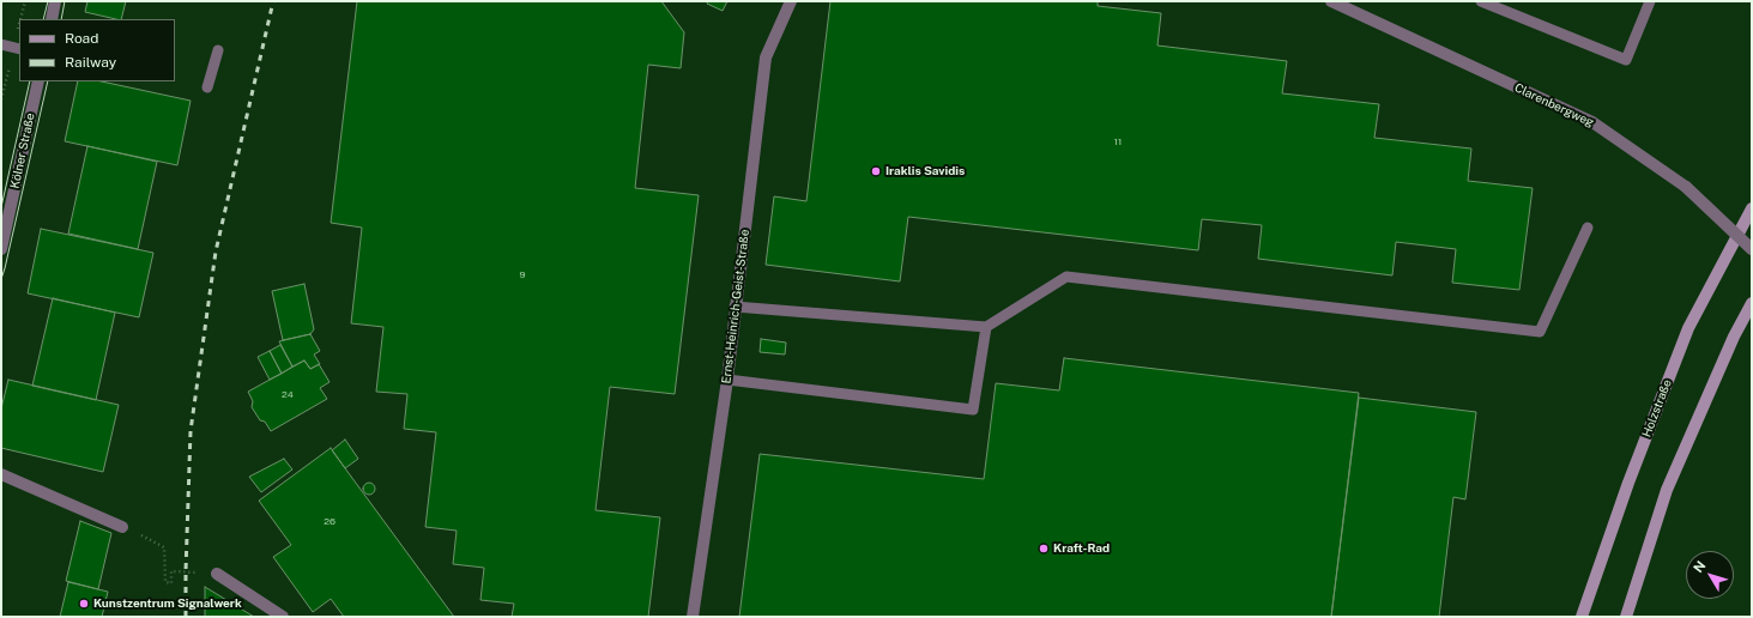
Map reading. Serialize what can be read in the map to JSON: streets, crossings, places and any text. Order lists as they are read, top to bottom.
{
  "streets": {
    "main road": ["Holzstraße"],
    "street": ["Clarenbergweg", "Kölner Straße", "Ernst-Heinrich-Geist-Straße"]
  },
  "places": ["Iraklis Savidis", "Kraft-Rad", "Kunstzentrum Signalwerk"],
  "house_numbers": [
    "11",
    "9",
    "24",
    "26"
  ],
  "legend": ["Road", "Railway"],
  "north": "top left"
}
